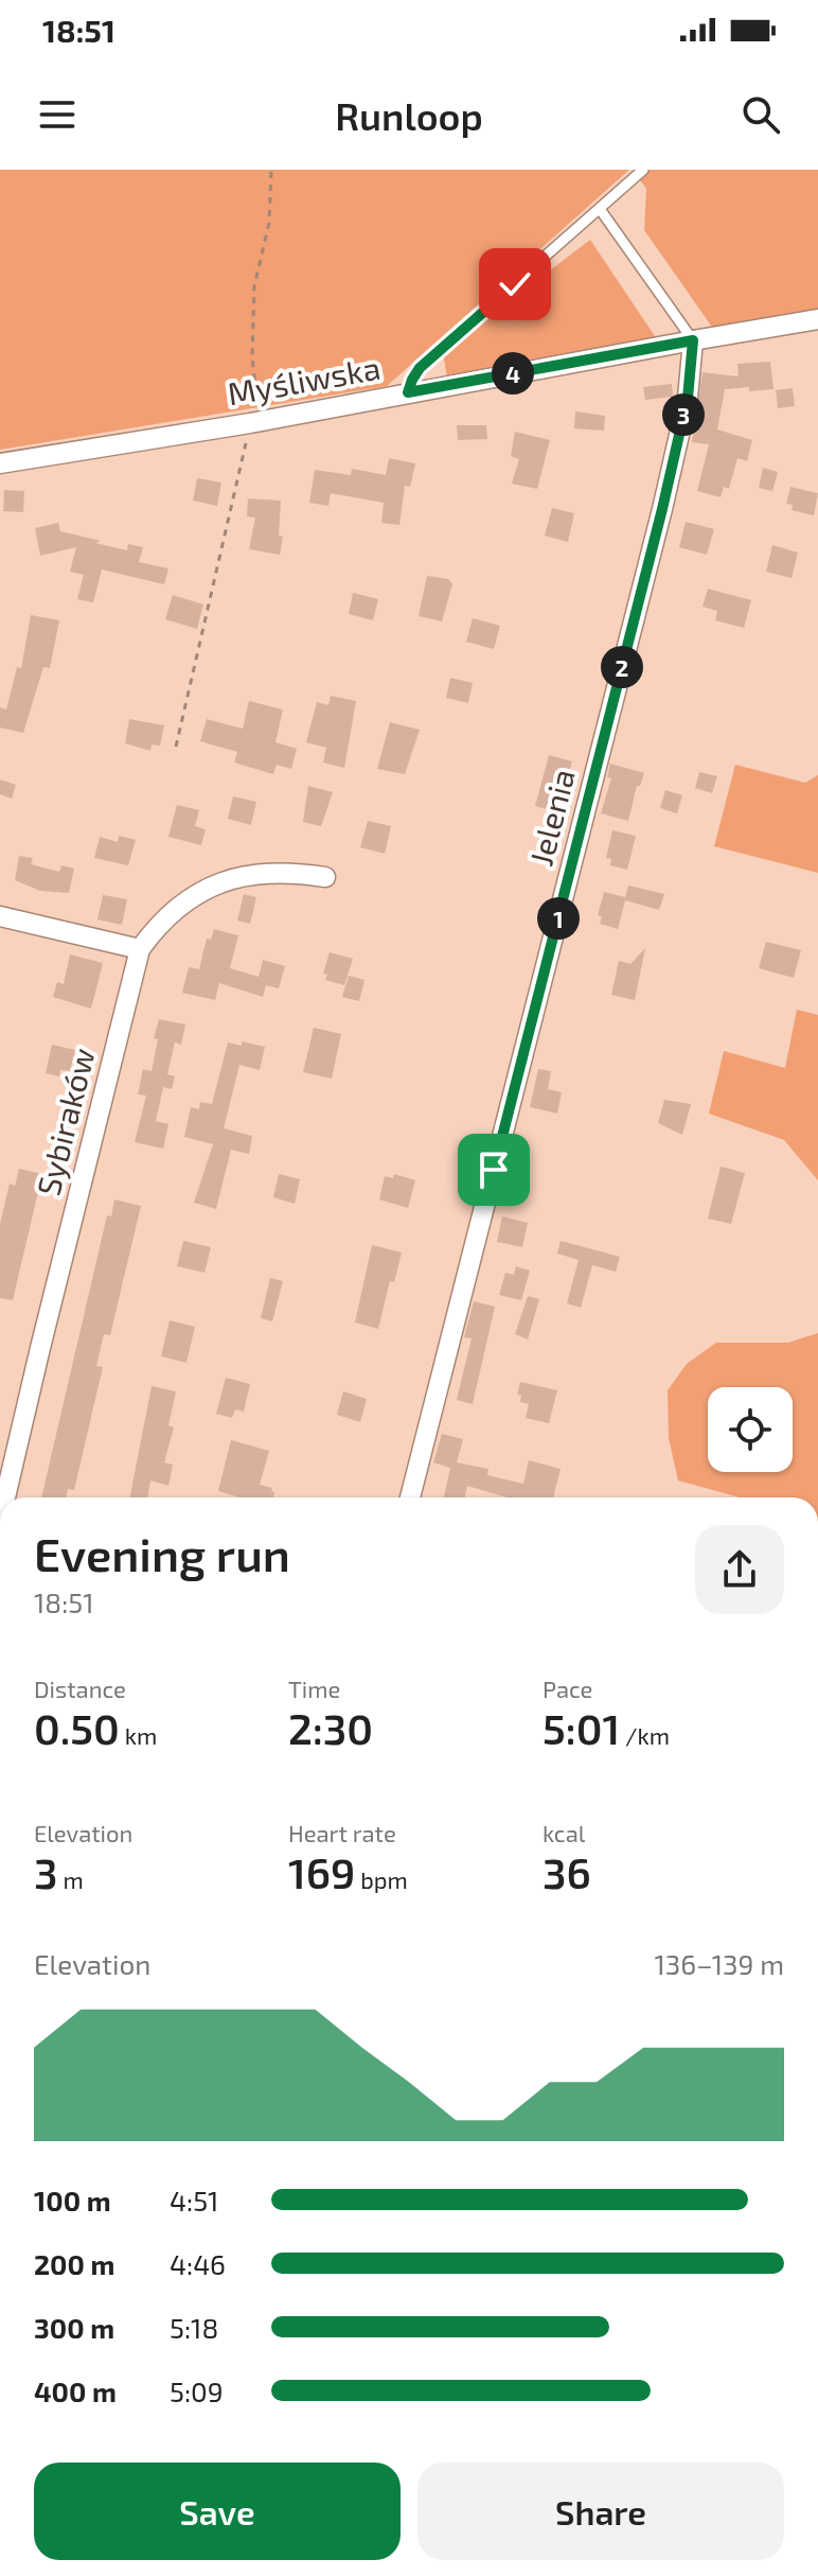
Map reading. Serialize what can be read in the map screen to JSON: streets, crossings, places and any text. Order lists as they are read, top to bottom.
{
  "streets": {
    "street": ["Myśliwska", "Jelenia", "Sybiraków"]
  },
  "crossings": [
    ["Myśliwska", "Jelenia"]
  ],
  "page": {
    "status": "18:51",
    "header": "Runloop",
    "pins": [
      "4",
      "3",
      "2",
      "1"
    ],
    "heading": ["Evening run", "18:51"],
    "stats": [
      ["Distance", "0.50 km"],
      ["Time", "2:30"],
      ["Pace", "5:01 /km"],
      ["Elevation", "3 m"],
      ["Heart rate", "169 bpm"],
      ["kcal", "36"]
    ],
    "chart": ["Elevation", "136–139 m"],
    "list": [
      {
        "name": "100 m",
        "note": "4:51"
      },
      {
        "name": "200 m",
        "note": "4:46"
      },
      {
        "name": "300 m",
        "note": "5:18"
      },
      {
        "name": "400 m",
        "note": "5:09"
      }
    ],
    "buttons": ["Save", "Share"]
  }
}
